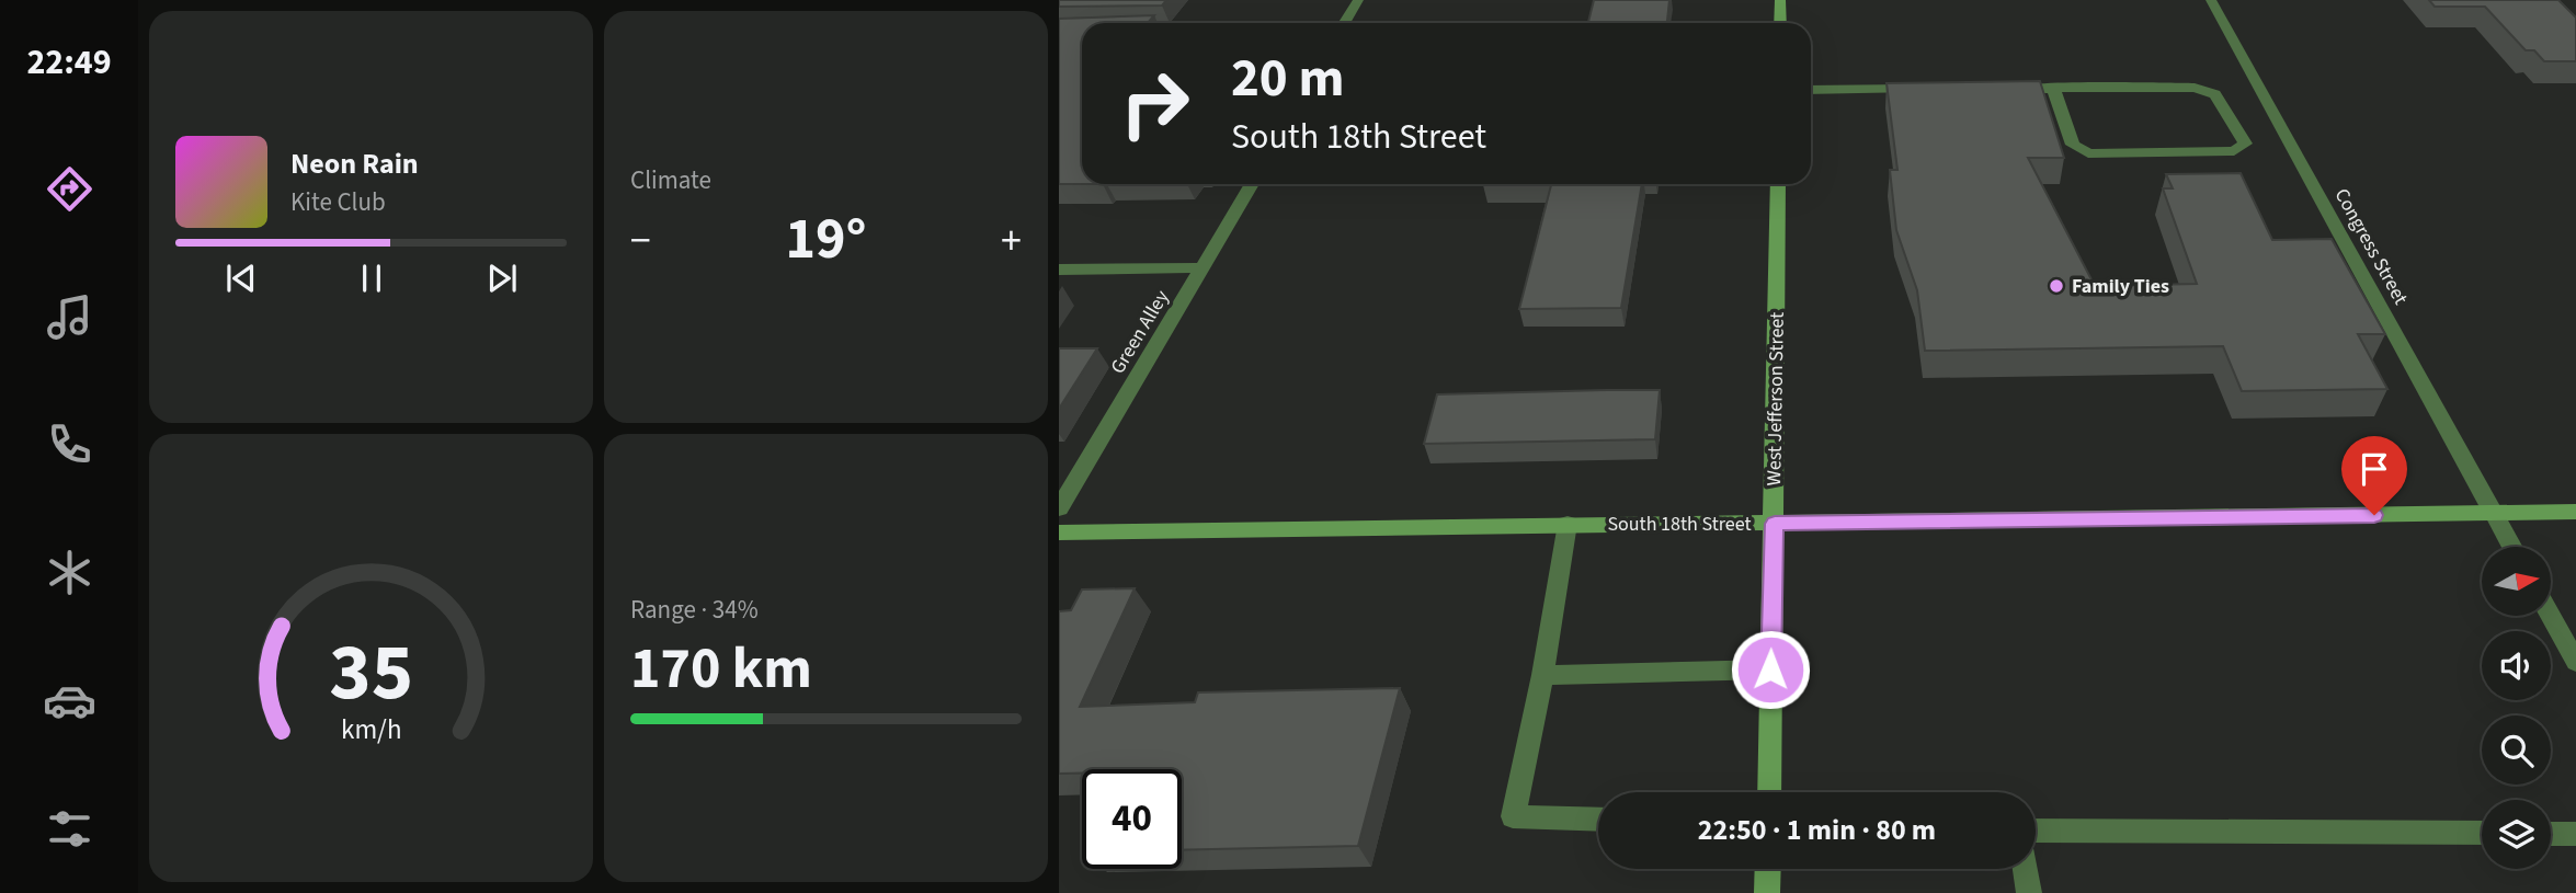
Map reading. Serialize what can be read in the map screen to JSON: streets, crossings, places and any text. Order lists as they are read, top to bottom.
{
  "streets": {
    "street": [
      "Congress Street",
      "Green Alley",
      "West Jefferson Street",
      "South 18th Street"
    ]
  },
  "crossings": [
    ["Congress Street", "South 18th Street"],
    ["West Jefferson Street", "South 18th Street"]
  ],
  "places": ["Family Ties"],
  "north": "right",
  "page": {
    "tabs": "22:49",
    "tile": [
      "Climate",
      ["Range · 34%", "170 km"]
    ],
    "turn": ["20 m", "South 18th Street"],
    "song": ["Neon Rain", "Kite Club"],
    "heat": ["−", "19°", "+"],
    "limit": "40",
    "trip": "22:50 · 1 min · 80 m",
    "gauge": ["35", "km/h"]
  }
}
